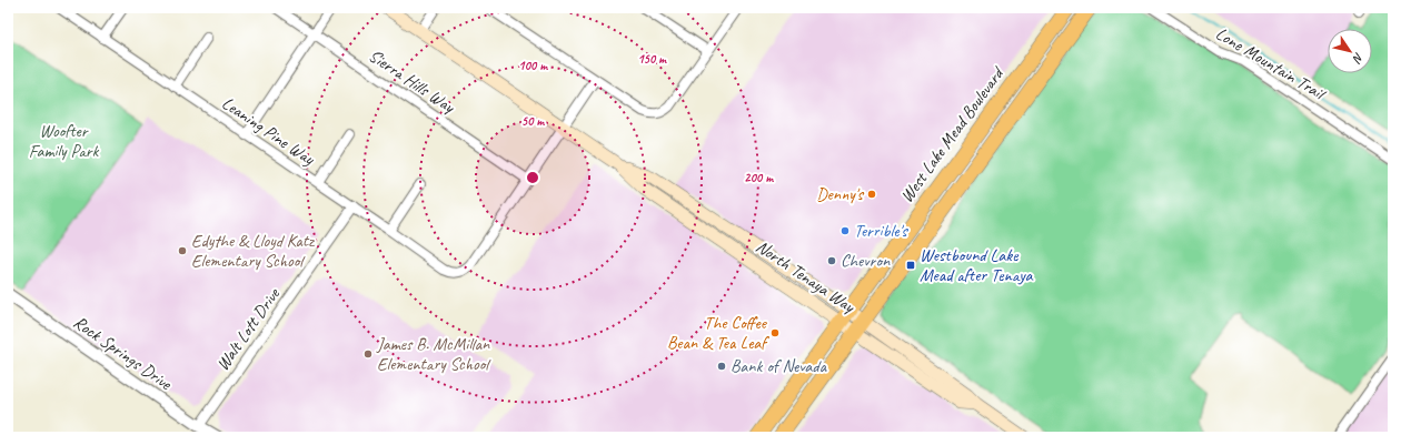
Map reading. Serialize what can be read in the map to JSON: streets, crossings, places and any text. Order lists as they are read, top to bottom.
{
  "streets": {
    "main road": ["West Lake Mead Boulevard", "North Tenaya Way"],
    "street": [
      "Lone Mountain Trail",
      "Sierra Hills Way",
      "Leaning Pine Way",
      "Walt Lott Drive",
      "Rock Springs Drive"
    ]
  },
  "crossings": [
    ["Sierra Hills Way", "Leaning Pine Way"],
    ["Leaning Pine Way", "Walt Lott Drive"],
    ["West Lake Mead Boulevard", "North Tenaya Way"],
    ["Walt Lott Drive", "Rock Springs Drive"]
  ],
  "parks": ["Woofter Family Park"],
  "places": {
    "other": [
      "Denny's",
      "Terrible's",
      "Edythe & Lloyd Katz Elementary School",
      "Chevron",
      "The Coffee Bean & Tea Leaf",
      "James B. McMillan Elementary School",
      "Bank of Nevada"
    ],
    "transit": ["Westbound Lake Mead after Tenaya"]
  },
  "north": "bottom right",
  "rings": [
    "150 m",
    "100 m",
    "50 m",
    "200 m"
  ]
}
